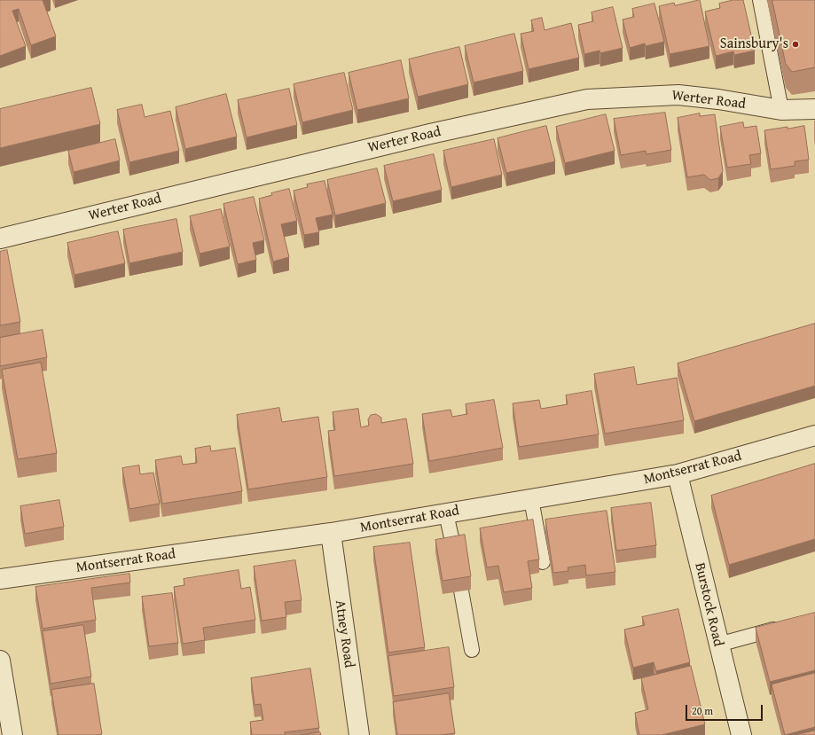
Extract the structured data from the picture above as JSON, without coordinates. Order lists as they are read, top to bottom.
{
  "streets": {
    "street": [
      "Werter Road",
      "Montserrat Road",
      "Burstock Road",
      "Atney Road"
    ]
  },
  "crossings": [
    ["Montserrat Road", "Burstock Road"],
    ["Montserrat Road", "Atney Road"]
  ],
  "places": ["Sainsbury's"],
  "scale_bar": "20 m"
}
